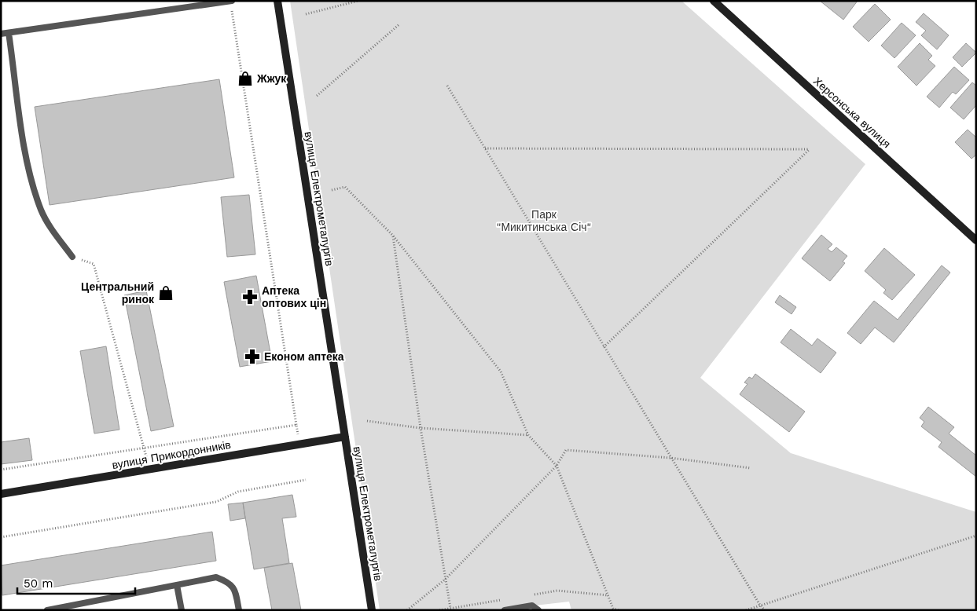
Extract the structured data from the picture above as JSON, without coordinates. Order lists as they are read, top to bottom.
{
  "streets": {
    "main road": ["Херсонська вулиця", "вулиця Електрометалургів", "вулиця Прикордонників"]
  },
  "crossings": [
    ["вулиця Електрометалургів", "вулиця Прикордонників"]
  ],
  "parks": ["Парк \"Микитинська Січ\""],
  "places": {
    "shop": ["Жжук", "Центральний ринок"],
    "pharmacy": ["Аптека оптових цін", "Економ аптека"]
  },
  "scale_bar": "50 m"
}
